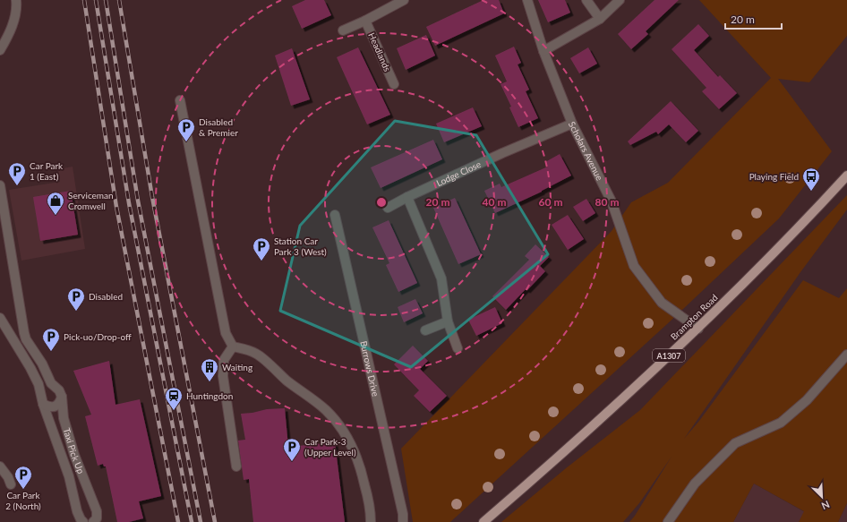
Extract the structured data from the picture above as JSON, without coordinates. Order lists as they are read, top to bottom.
{
  "streets": {
    "main road": ["Brampton Road", "A1307"],
    "street": [
      "Headlands",
      "Scholars Avenue",
      "Lodge Close",
      "Burrows Drive",
      "Taxi Pick Up"
    ]
  },
  "crossings": [
    ["Scholars Avenue", "Lodge Close"],
    ["Scholars Avenue", "Brampton Road"]
  ],
  "places": {
    "parking": [
      "Disabled & Premier",
      "Car Park 1 (East)",
      "Station Car Park 3 (West)",
      "Disabled",
      "Pick-uo/Drop-off",
      "Car Park-3 (Upper Level)",
      "Car Park 2 (North)"
    ],
    "bus stop": ["Playing Field"],
    "shop": ["Serviceman Cromwell"],
    "building": ["Waiting"],
    "station": ["Huntingdon"]
  },
  "scale_bar": "20 m",
  "north": "bottom right",
  "rings": [
    "20 m",
    "40 m",
    "60 m",
    "80 m"
  ]
}
